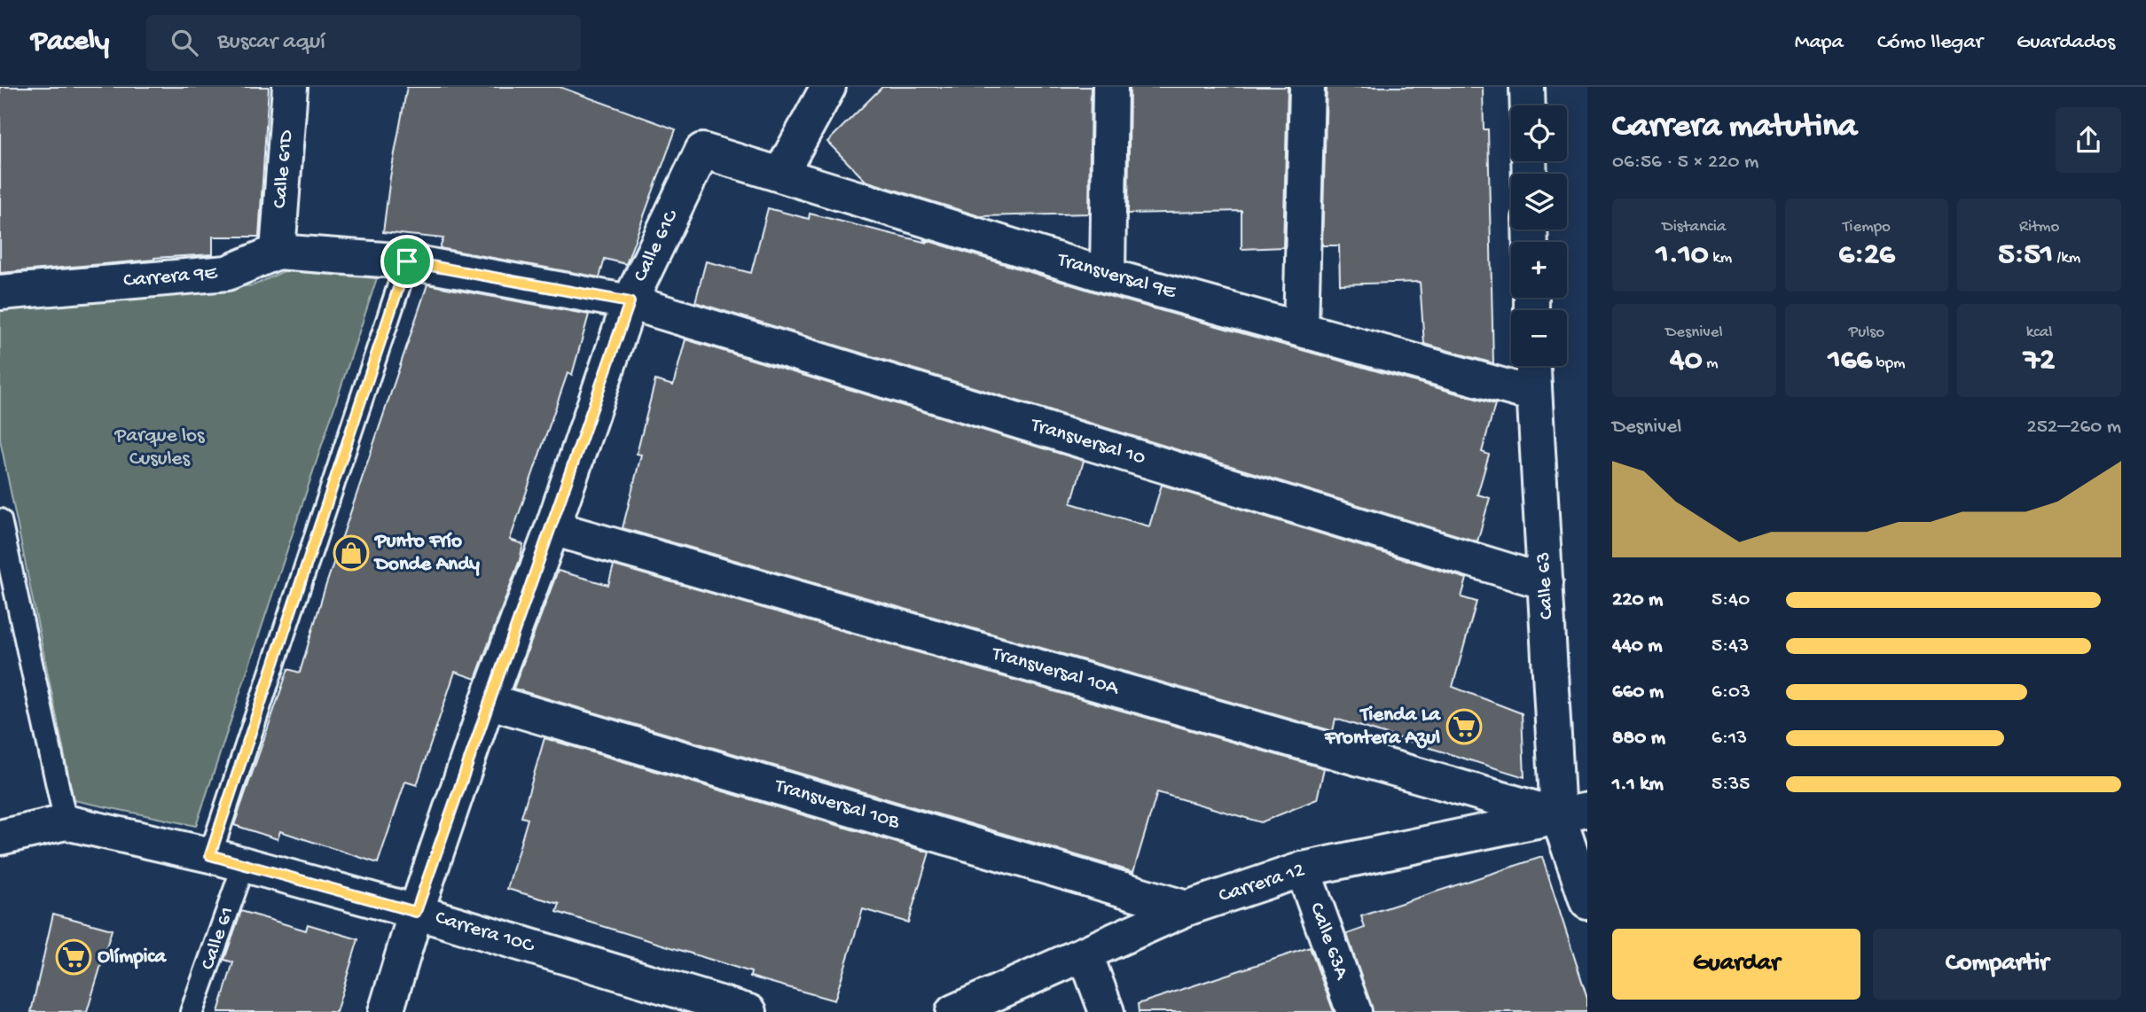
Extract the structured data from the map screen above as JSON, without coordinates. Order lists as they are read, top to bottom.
{
  "streets": {
    "street": [
      "Calle 61D",
      "Calle 61C",
      "Transversal 9E",
      "Carrera 9E",
      "Transversal 10",
      "Calle 63",
      "Transversal 10A",
      "Transversal 10B",
      "Carrera 12",
      "Carrera 10C",
      "Calle 63A"
    ],
    "lane": ["Calle 61"]
  },
  "crossings": [
    ["Calle 61D", "Carrera 9E"],
    ["Calle 61C", "Transversal 9E"],
    ["Calle 61C", "Carrera 9E"],
    ["Calle 61C", "Transversal 10"],
    ["Calle 61C", "Transversal 10A"],
    ["Calle 61C", "Transversal 10B"],
    ["Calle 61C", "Carrera 10C"],
    ["Transversal 9E", "Calle 63"],
    ["Carrera 9E", "Transversal 10"],
    ["Transversal 10", "Calle 63"],
    ["Calle 63", "Transversal 10A"],
    ["Calle 63", "Carrera 12"],
    ["Transversal 10A", "Carrera 12"],
    ["Transversal 10B", "Carrera 12"],
    ["Carrera 12", "Calle 63A"],
    ["Carrera 10C", "Calle 61"]
  ],
  "parks": ["Parque los Cusules"],
  "places": {
    "shop": ["Punto Frío Donde Andy"],
    "supermarket": ["Tienda La Frontera Azul", "Olímpica"]
  },
  "page": {
    "header": "Pacely",
    "search": "Buscar aquí",
    "nav": ["Mapa", "Cómo llegar", "Guardados"],
    "heading": ["Carrera matutina", "06:56 · 5 × 220 m"],
    "map_buttons": ["+", "−"],
    "stats": [
      ["Distancia", "1.10 km"],
      ["Tiempo", "6:26"],
      ["Ritmo", "5:51 /km"],
      ["Desnivel", "40 m"],
      ["Pulso", "166 bpm"],
      ["kcal", "72"]
    ],
    "chart": ["Desnivel", "252–260 m"],
    "list": [
      {
        "name": "220 m",
        "note": "5:40"
      },
      {
        "name": "440 m",
        "note": "5:43"
      },
      {
        "name": "660 m",
        "note": "6:03"
      },
      {
        "name": "880 m",
        "note": "6:13"
      },
      {
        "name": "1.1 km",
        "note": "5:35"
      }
    ],
    "buttons": ["Guardar", "Compartir"]
  }
}
